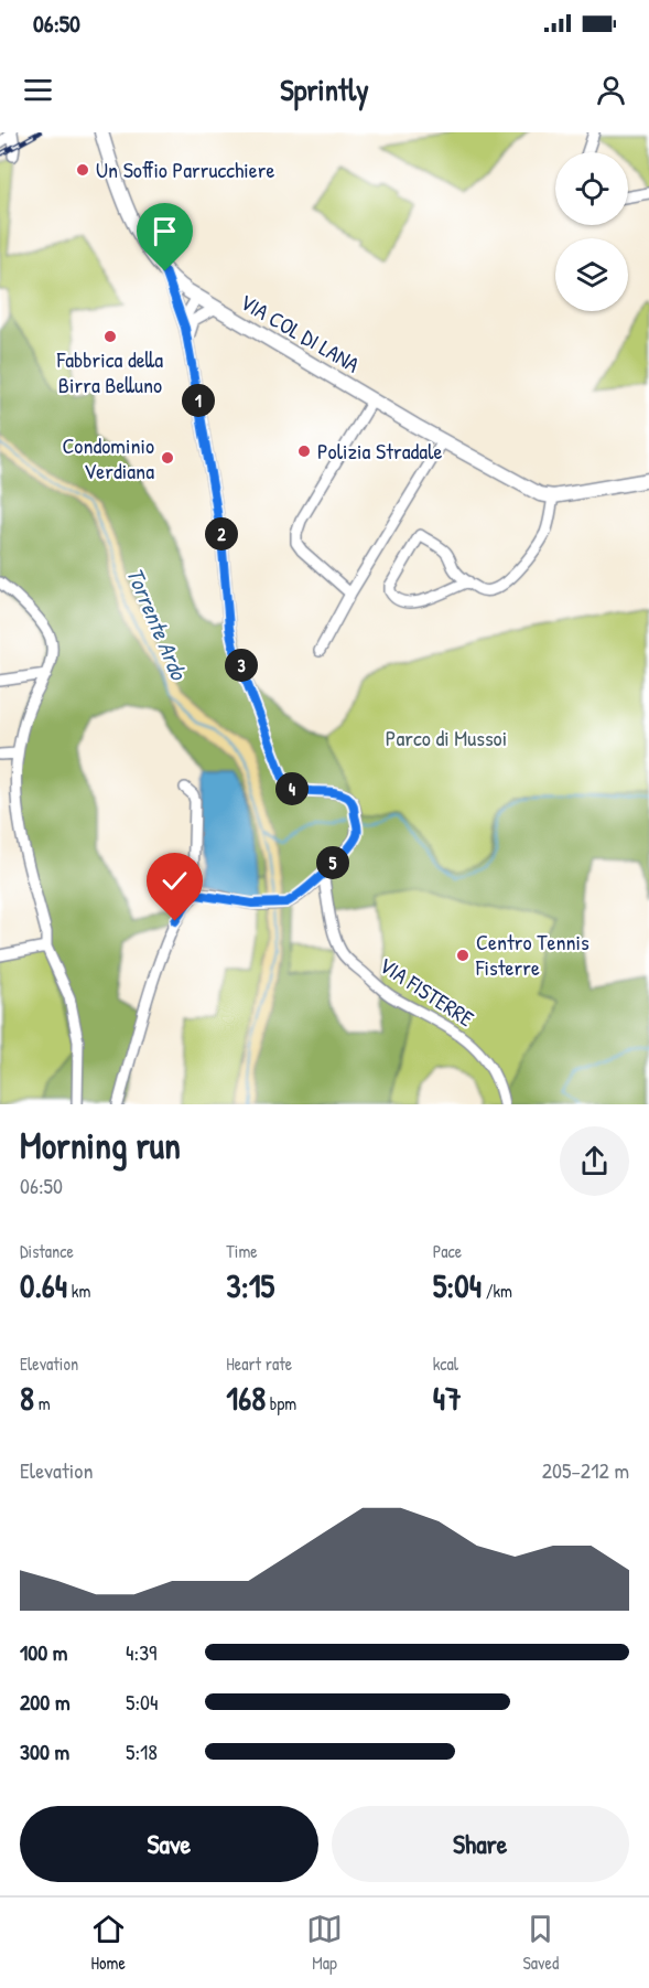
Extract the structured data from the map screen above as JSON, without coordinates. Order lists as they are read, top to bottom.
{
  "streets": {
    "main road": ["VIA COL DI LANA"],
    "street": ["VIA FISTERRE"]
  },
  "water": ["Torrente Ardo"],
  "parks": ["Parco di Mussoi"],
  "places": [
    "Un Soffio Parrucchiere",
    "Fabbrica della Birra Belluno",
    "Polizia Stradale",
    "Condominio Verdiana",
    "Centro Tennis Fisterre"
  ],
  "page": {
    "status": "06:50",
    "header": "Sprintly",
    "pins": [
      "1",
      "2",
      "3",
      "4",
      "5"
    ],
    "heading": ["Morning run", "06:50"],
    "stats": [
      ["Distance", "0.64 km"],
      ["Time", "3:15"],
      ["Pace", "5:04 /km"],
      ["Elevation", "8 m"],
      ["Heart rate", "168 bpm"],
      ["kcal", "47"]
    ],
    "chart": ["Elevation", "205–212 m"],
    "list": [
      {
        "name": "100 m",
        "note": "4:39"
      },
      {
        "name": "200 m",
        "note": "5:04"
      },
      {
        "name": "300 m",
        "note": "5:18"
      }
    ],
    "buttons": ["Save", "Share"],
    "tabs": ["Home", "Map", "Saved"]
  }
}
